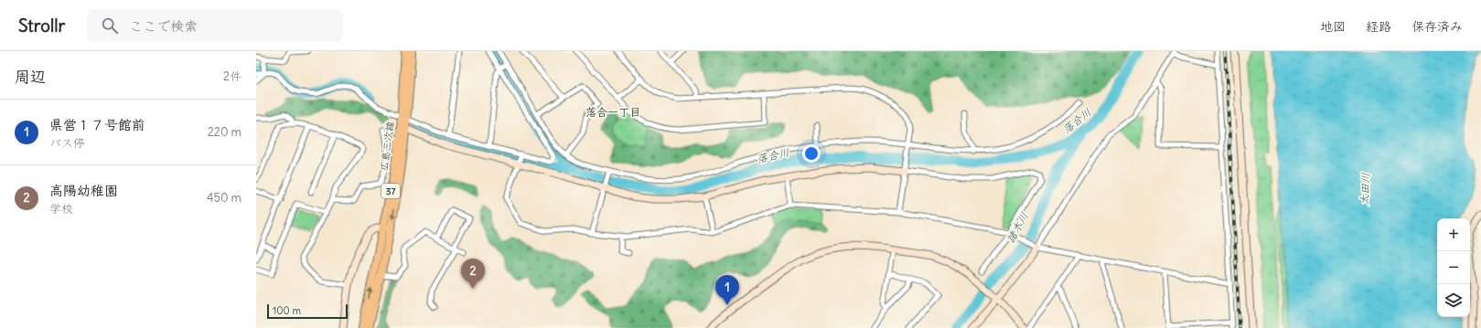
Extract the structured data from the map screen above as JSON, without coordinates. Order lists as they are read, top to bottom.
{
  "streets": {
    "main road": ["広島三次線", "37"]
  },
  "districts": ["落合一丁目"],
  "water": ["落合川", "太田川", "諸木川"],
  "scale_bar": "100 m",
  "page": {
    "header": "Strollr",
    "search": "ここで検索",
    "nav": ["地図", "経路", "保存済み"],
    "heading": ["周辺", "2件"],
    "list": [
      {
        "mark": "1",
        "name": "県営１７号館前",
        "note": "バス停",
        "value": "220 m"
      },
      {
        "mark": "2",
        "name": "高陽幼稚園",
        "note": "学校",
        "value": "450 m"
      }
    ],
    "map_buttons": ["+", "−"],
    "pins": ["2", "1"],
    "scale": "100 m"
  }
}
